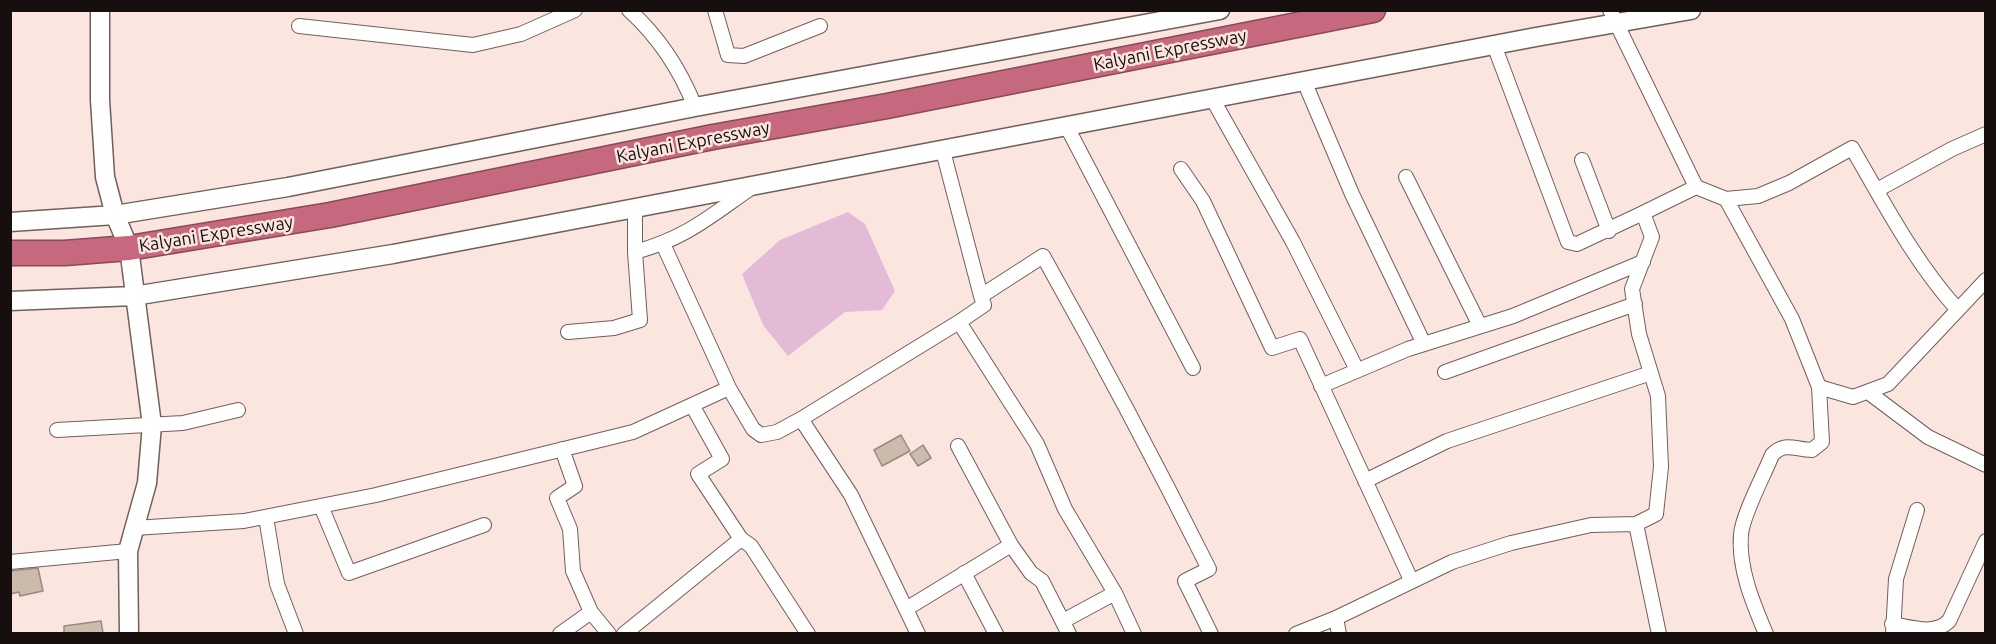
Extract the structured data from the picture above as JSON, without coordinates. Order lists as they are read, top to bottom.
{
  "streets": {
    "highway": ["Kalyani Expressway"]
  }
}
